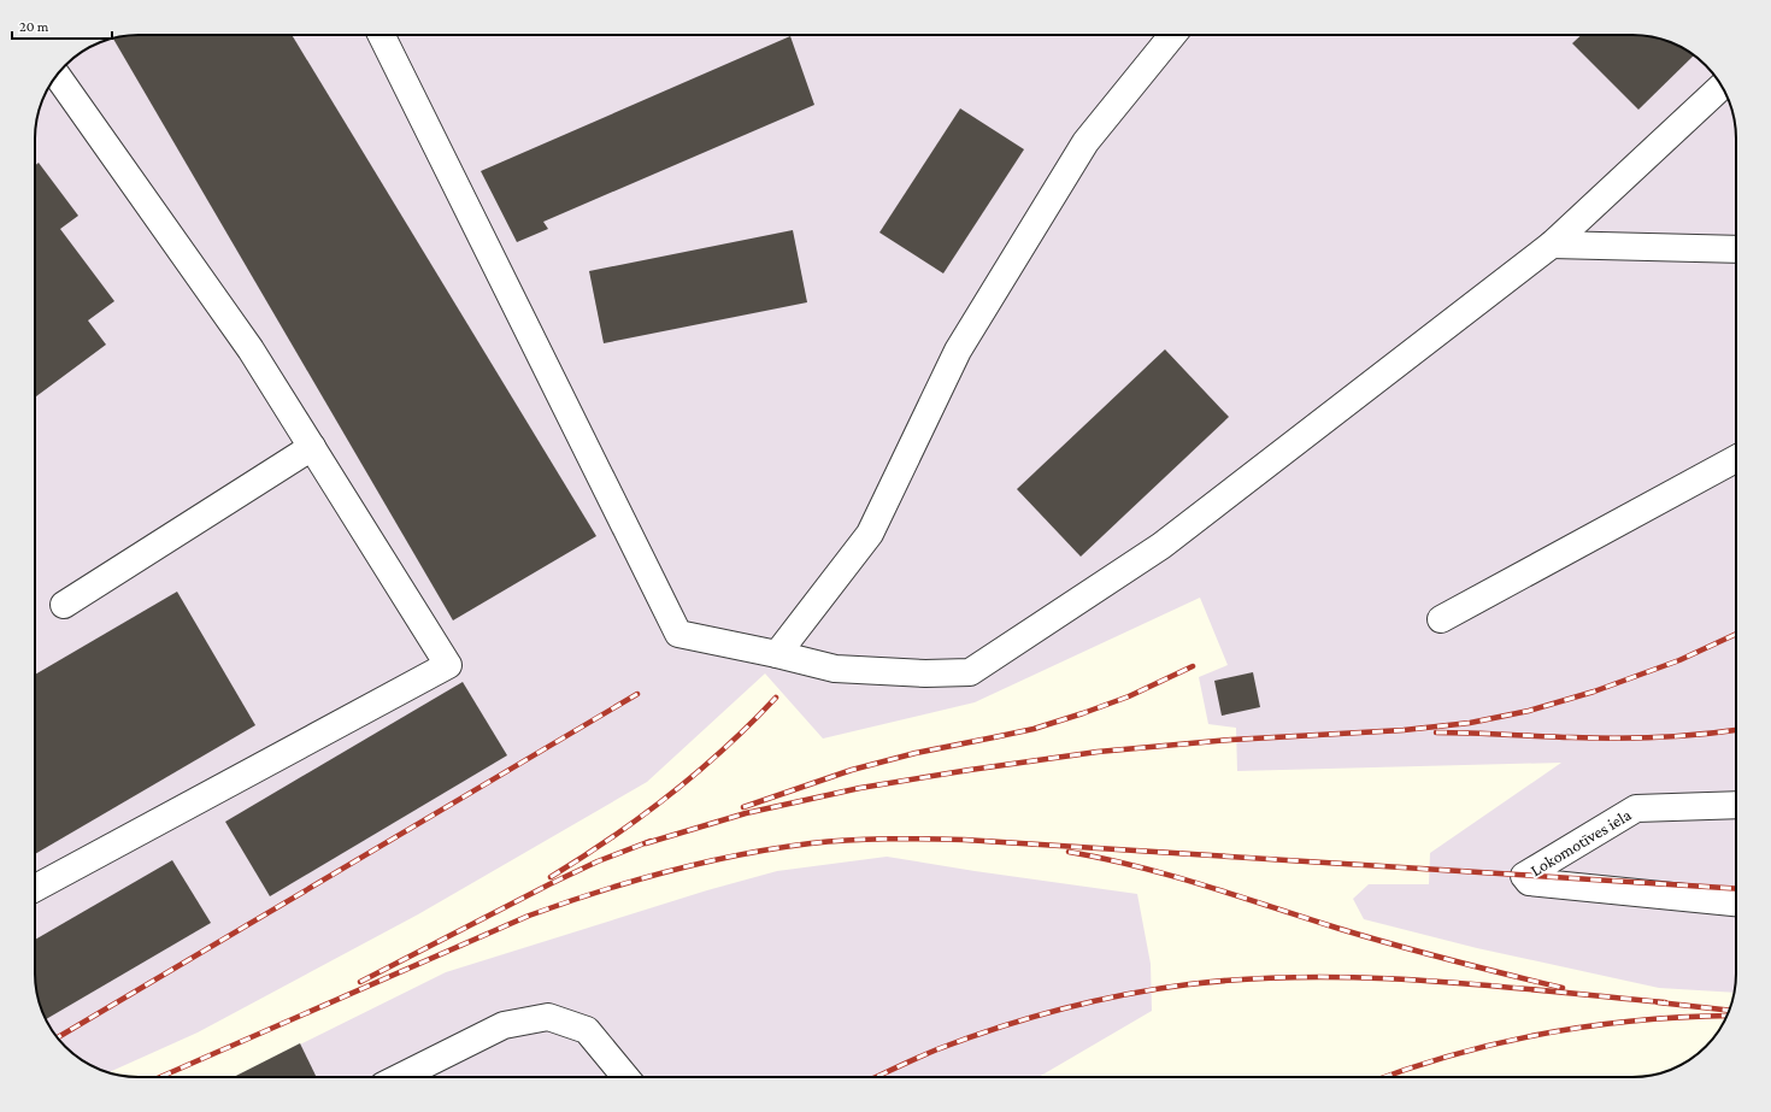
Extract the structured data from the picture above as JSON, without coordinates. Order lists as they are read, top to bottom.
{
  "streets": {
    "lane": ["Lokomotīves iela"]
  },
  "scale_bar": "20 m"
}
